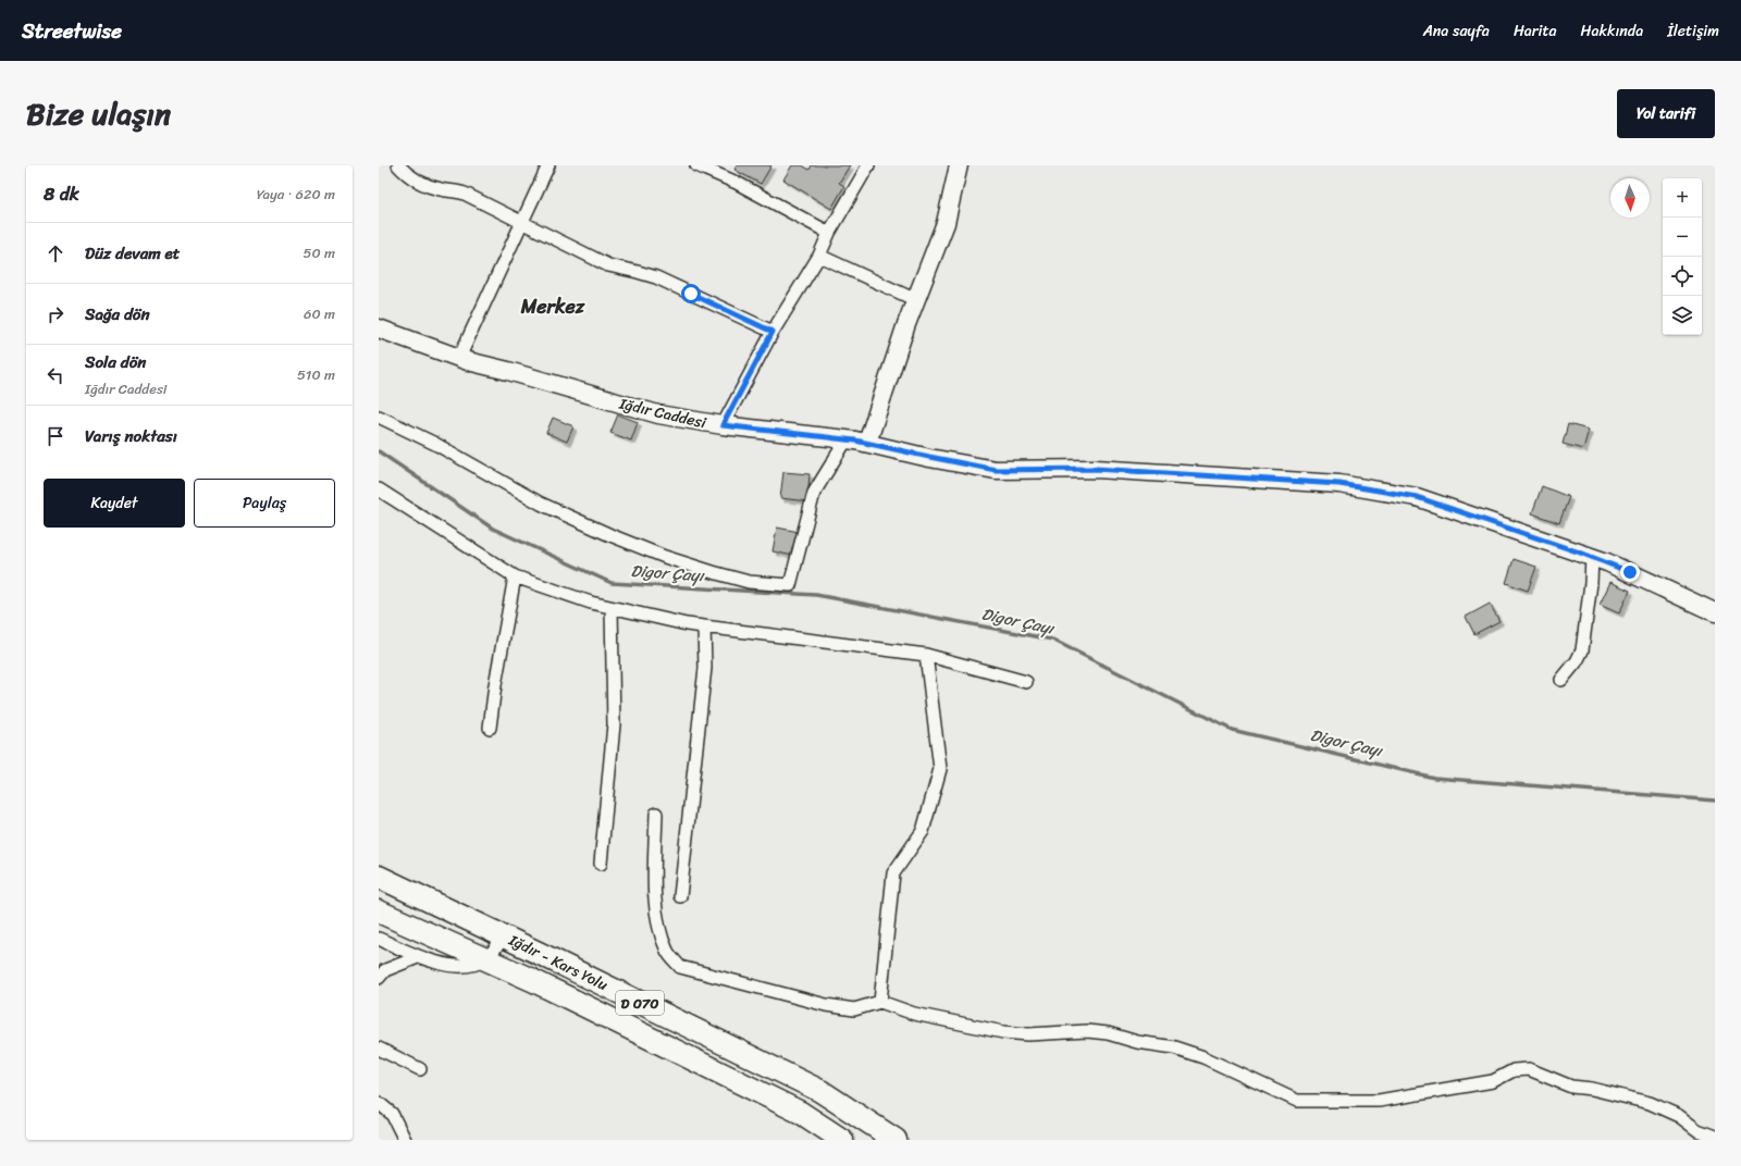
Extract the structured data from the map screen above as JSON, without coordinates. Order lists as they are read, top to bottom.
{
  "streets": {
    "highway": ["Iğdır - Kars Yolu", "D 070"],
    "street": ["Iğdır Caddesi"]
  },
  "districts": ["Merkez"],
  "water": ["Digor Çayı"],
  "north": "bottom",
  "page": {
    "header": "Streetwise",
    "nav": [
      "Ana sayfa",
      "Harita",
      "Hakkında",
      "İletişim"
    ],
    "title": "Bize ulaşın",
    "buttons": [
      "Yol tarifi",
      ["Kaydet", "Paylaş"]
    ],
    "heading": ["8 dk", "Yaya · 620 m"],
    "map_buttons": ["+", "−"],
    "list": [
      ["Düz devam et", "50 m"],
      ["Sağa dön", "60 m"],
      ["Sola dön", "Iğdır Caddesi", "510 m"],
      "Varış noktası"
    ]
  }
}
